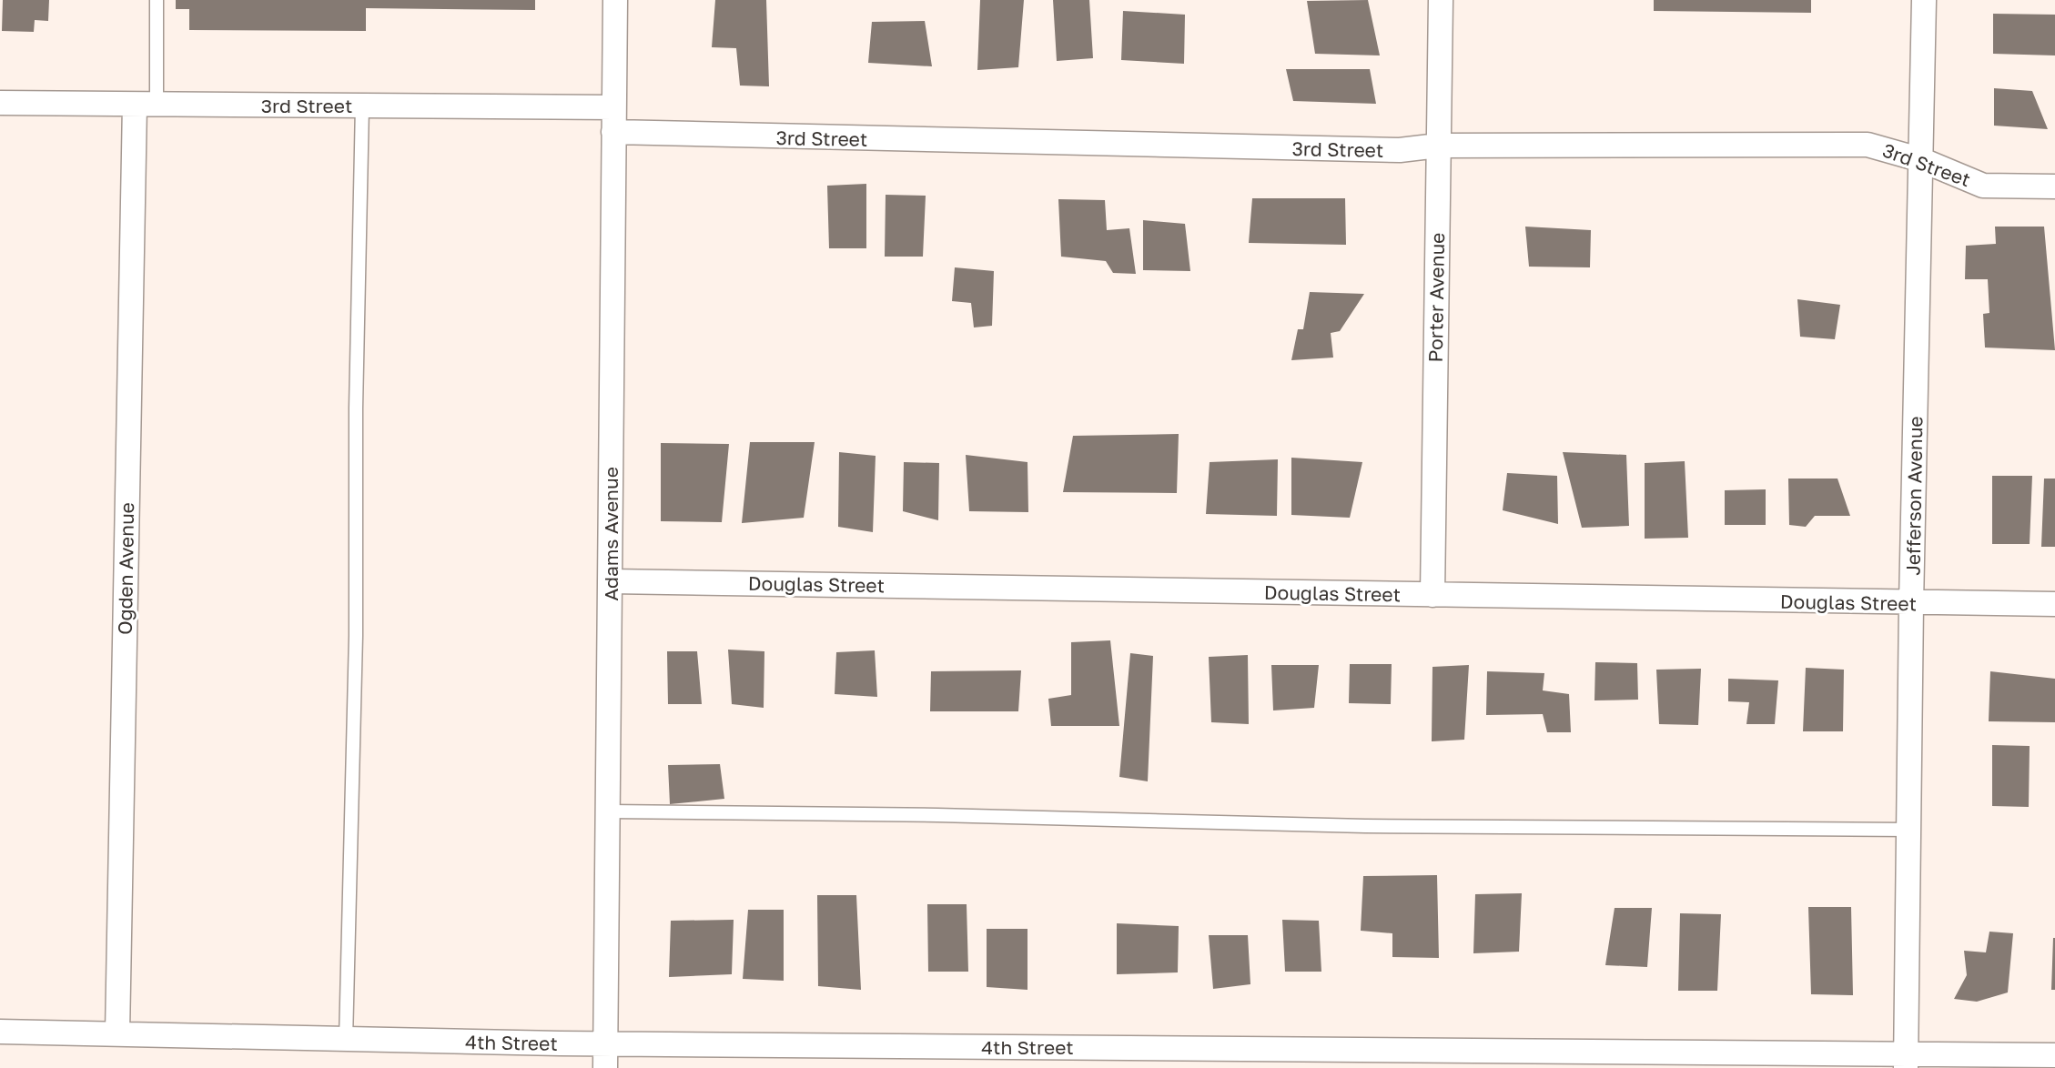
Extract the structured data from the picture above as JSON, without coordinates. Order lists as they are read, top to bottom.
{
  "streets": {
    "street": [
      "3rd Street",
      "Porter Avenue",
      "Jefferson Avenue",
      "Adams Avenue",
      "Ogden Avenue",
      "Douglas Street",
      "4th Street"
    ]
  },
  "crossings": [
    ["3rd Street", "Porter Avenue"],
    ["3rd Street", "Jefferson Avenue"],
    ["3rd Street", "Adams Avenue"],
    ["3rd Street", "Ogden Avenue"],
    ["Porter Avenue", "Douglas Street"],
    ["Jefferson Avenue", "Douglas Street"],
    ["Jefferson Avenue", "4th Street"],
    ["Adams Avenue", "Douglas Street"],
    ["Adams Avenue", "4th Street"],
    ["Ogden Avenue", "4th Street"]
  ]
}
